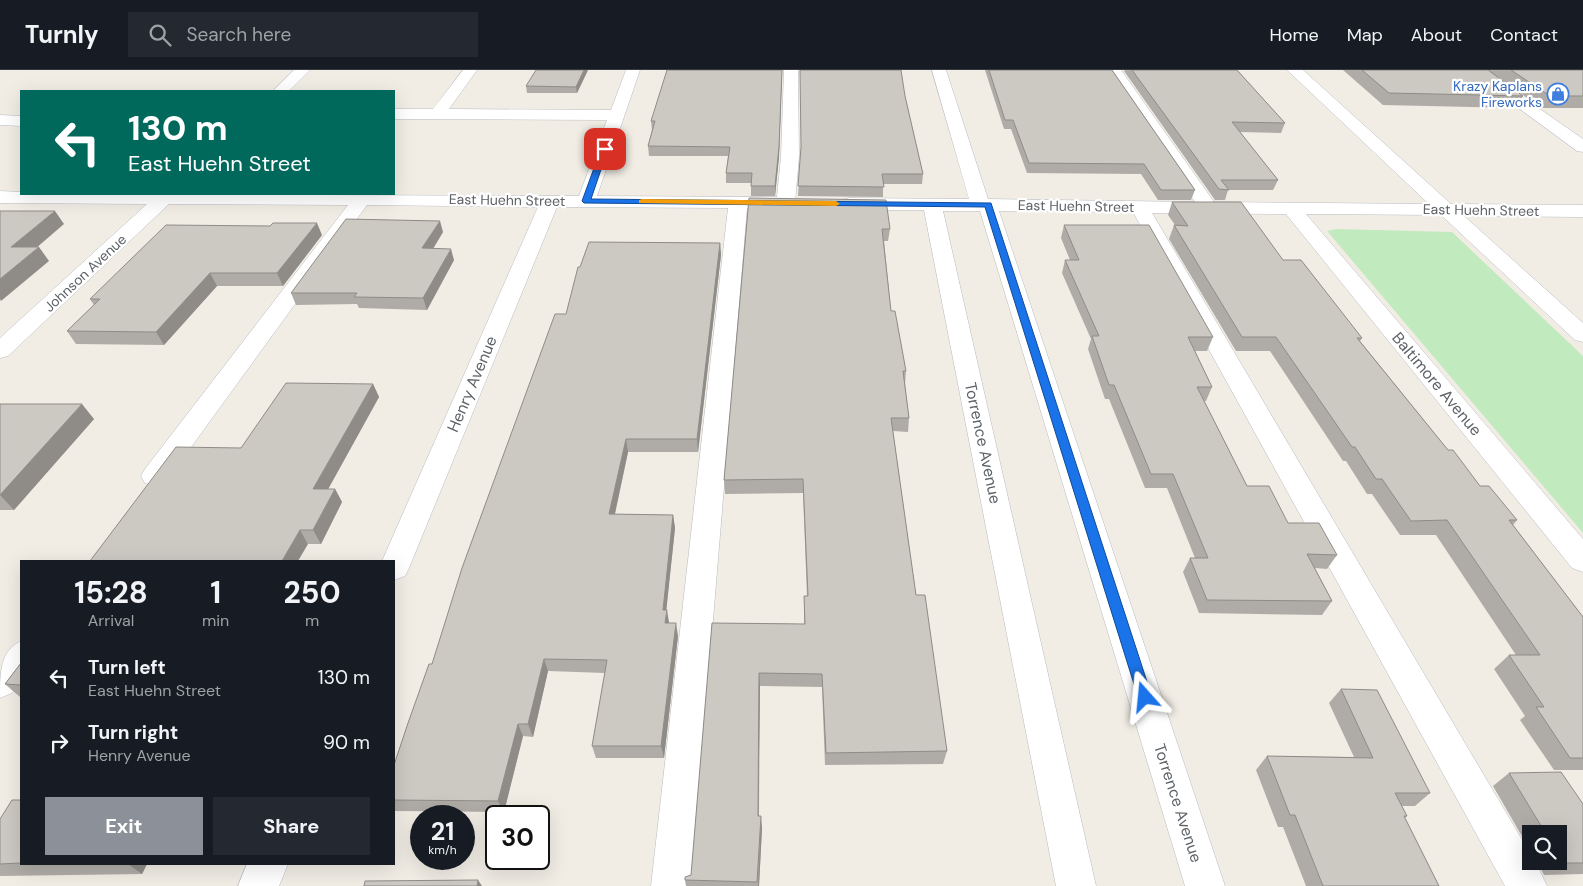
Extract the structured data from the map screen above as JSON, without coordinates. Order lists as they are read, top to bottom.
{
  "streets": {
    "street": [
      "East Huehn Street",
      "Johnson Avenue",
      "Henry Avenue",
      "Baltimore Avenue",
      "Torrence Avenue"
    ]
  },
  "crossings": [
    ["East Huehn Street", "Johnson Avenue"],
    ["East Huehn Street", "Henry Avenue"],
    ["East Huehn Street", "Baltimore Avenue"],
    ["East Huehn Street", "Torrence Avenue"]
  ],
  "places": {
    "shop": ["Krazy Kaplans Fireworks"]
  },
  "page": {
    "header": "Turnly",
    "search": "Search here",
    "nav": [
      "Home",
      "Map",
      "About",
      "Contact"
    ],
    "turn": ["130 m", "East Huehn Street"],
    "eta": [
      "15:28",
      "Arrival",
      "1",
      "min",
      "250",
      "m"
    ],
    "list": [
      {
        "name": "Turn left",
        "note": "East Huehn Street",
        "value": "130 m"
      },
      {
        "name": "Turn right",
        "note": "Henry Avenue",
        "value": "90 m"
      }
    ],
    "buttons": ["Exit", "Share"],
    "speed": "21 km/h",
    "limit": "30"
  }
}
